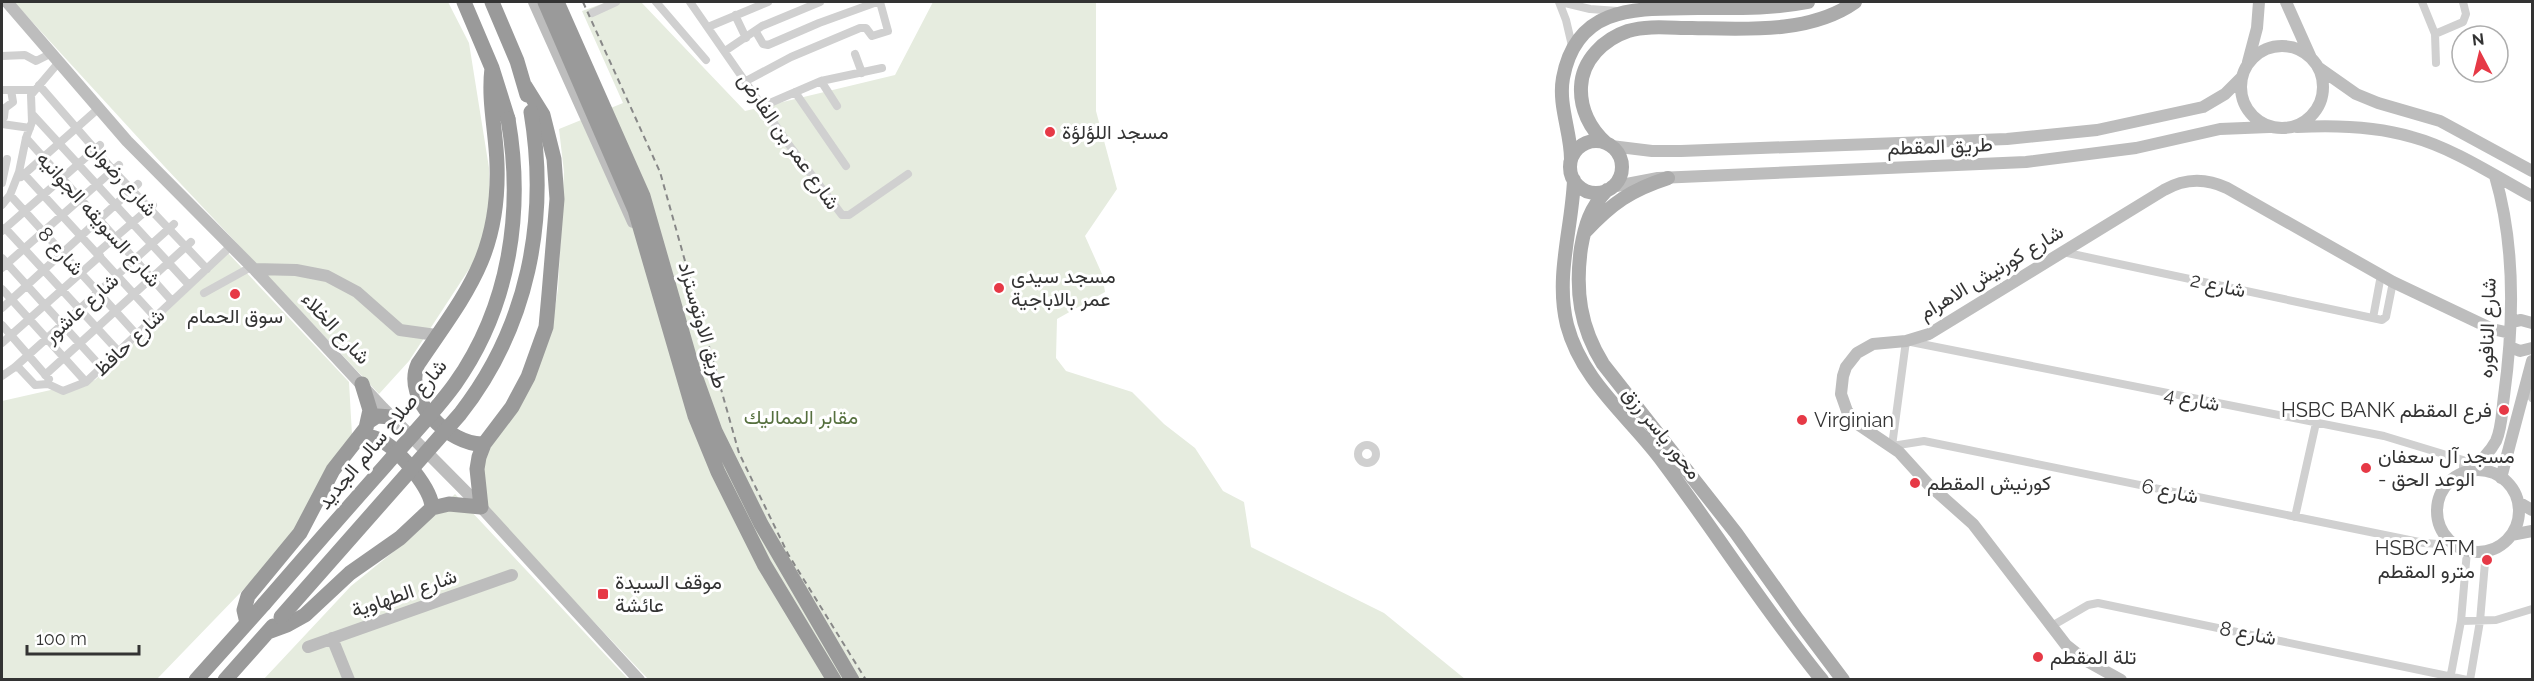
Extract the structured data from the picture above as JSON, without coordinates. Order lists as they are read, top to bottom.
{
  "streets": {
    "highway": ["طريق الاوتوستراد", "شارع صلاح سالم الجديد"],
    "main road": [
      "طريق المقطم",
      "شارع كورنيش الاهرام",
      "شارع الخلاء",
      "شارع النافوره",
      "محور ياسر رزق",
      "شارع الطهاوية"
    ],
    "street": [
      "شارع عمر بن الفارض",
      "شارع رضوان",
      "شارع السويقه الجوانيه",
      "شارع 8",
      "شارع 2",
      "شارع عاشور",
      "شارع حافظ",
      "شارع 4",
      "شارع 6"
    ]
  },
  "crossings": [
    ["طريق المقطم", "محور ياسر رزق"],
    ["شارع رضوان", "شارع عاشور"],
    ["شارع رضوان", "شارع حافظ"],
    ["شارع السويقه الجوانيه", "شارع عاشور"],
    ["شارع السويقه الجوانيه", "شارع حافظ"],
    ["شارع 8", "شارع كورنيش الاهرام"],
    ["شارع 8", "شارع عاشور"],
    ["شارع 8", "شارع حافظ"],
    ["شارع كورنيش الاهرام", "شارع 2"],
    ["شارع كورنيش الاهرام", "شارع النافوره"],
    ["شارع كورنيش الاهرام", "شارع 4"],
    ["شارع كورنيش الاهرام", "شارع 6"],
    ["شارع الخلاء", "شارع حافظ"],
    ["شارع النافوره", "شارع 4"],
    ["شارع النافوره", "شارع 6"],
    ["شارع 4", "شارع 6"]
  ],
  "parks": ["مقابر المماليك"],
  "places": {
    "other": [
      "مسجد اللؤلؤة",
      "مسجد سيدى عمر بالاباجية",
      "سوق الحمام",
      "HSBC BANK فرع المقطم",
      "Virginian",
      "مسجد آل سعفان - الوعد الحق",
      "كورنيش المقطم",
      "HSBC ATM مترو المقطم",
      "تلة المقطم"
    ],
    "transit": ["موقف السيدة عائشة"]
  },
  "scale_bar": "100 m",
  "north": "top"
}
